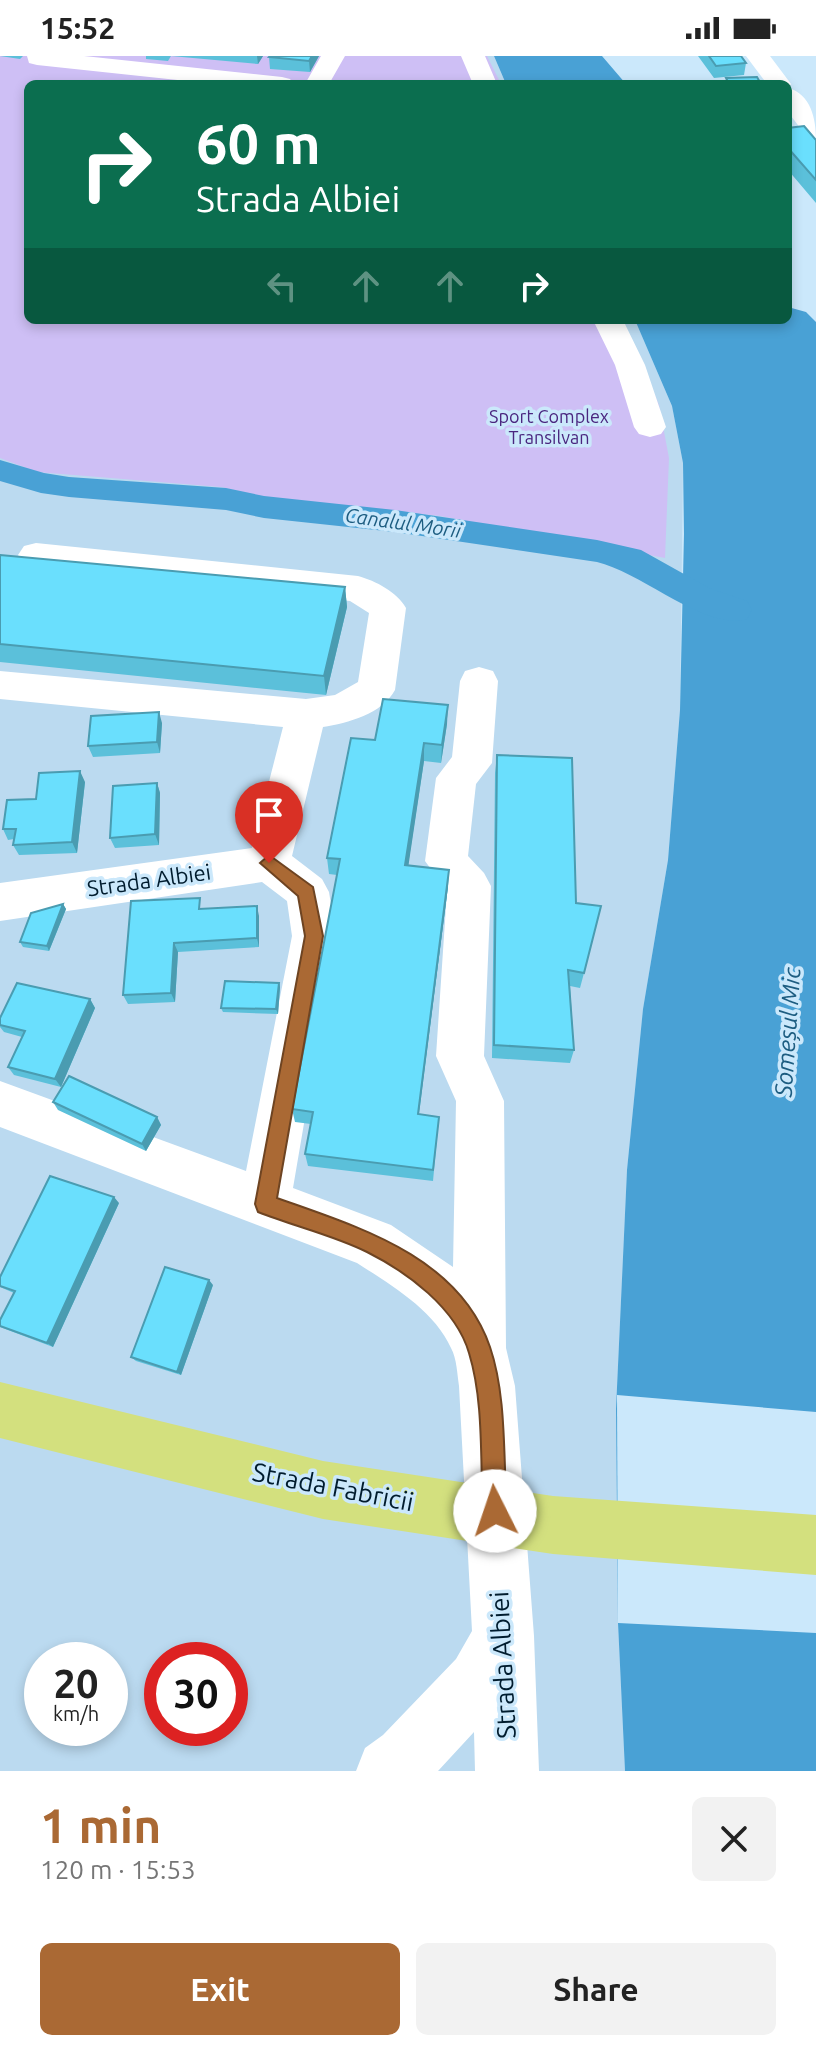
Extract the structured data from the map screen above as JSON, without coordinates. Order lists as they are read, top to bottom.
{
  "streets": {
    "main road": ["Strada Fabricii"],
    "street": ["Strada Albiei"]
  },
  "water": ["Canalul Morii", "Someșul Mic"],
  "parks": ["Sport Complex Transilvan"],
  "page": {
    "status": "15:52",
    "turn": ["60 m", "Strada Albiei"],
    "speed": "20 km/h",
    "limit": "30",
    "heading": ["1 min", "120 m · 15:53"],
    "buttons": ["Exit", "Share"]
  }
}
